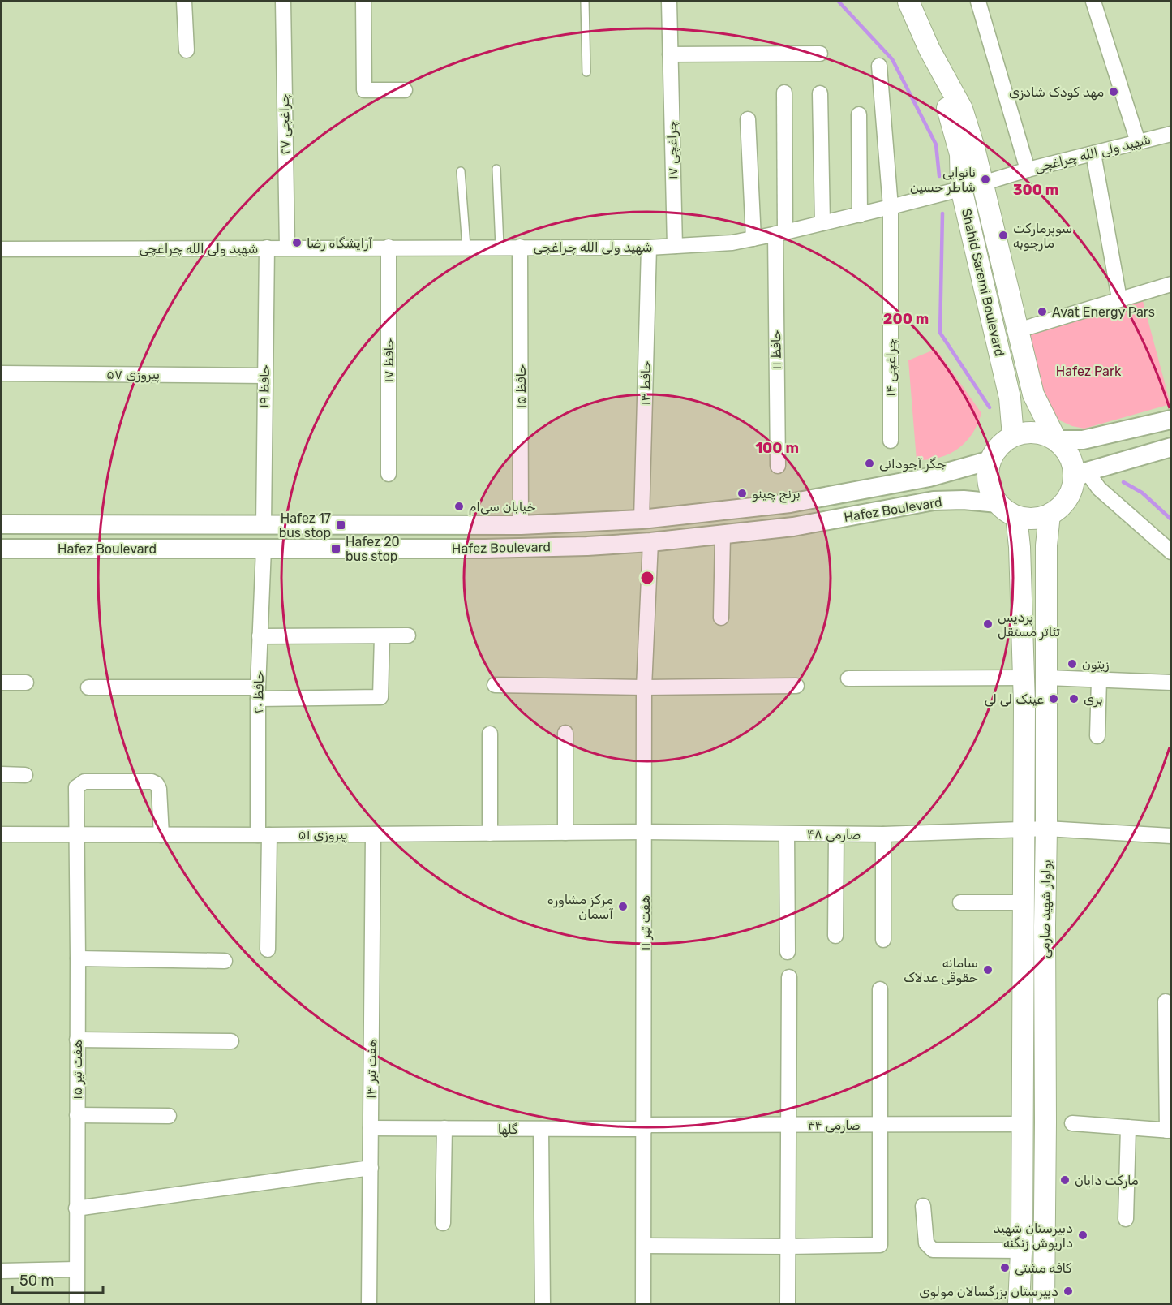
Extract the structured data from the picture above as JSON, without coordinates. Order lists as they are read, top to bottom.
{
  "streets": {
    "main road": ["Shahid Saremi Boulevard", "بولوار شهید صارمی"],
    "street": [
      "چراغچی ۲۷",
      "چراغچی ۱۷",
      "شهید ولی الله چراغچی",
      "حافظ ۱۱",
      "حافظ ۱۷",
      "چراغچی ۱۴",
      "پیروزی ۵۷",
      "حافط ۱۳",
      "حافظ ۱۹",
      "حافظ ۱۵",
      "Hafez Boulevard",
      "حافظ ۲۰",
      "پیروزی ۵۱",
      "صارمی ۴۸",
      "هفت تیر ۱۱",
      "هفت تیر ۱۳",
      "هفت تیر ۱۵",
      "صارمی ۴۴",
      "گلها"
    ]
  },
  "crossings": [
    ["چراغچی ۲۷", "شهید ولی الله چراغچی"],
    ["چراغچی ۱۷", "شهید ولی الله چراغچی"],
    ["شهید ولی الله چراغچی", "Shahid Saremi Boulevard"],
    ["شهید ولی الله چراغچی", "حافظ ۱۱"],
    ["شهید ولی الله چراغچی", "حافظ ۱۷"],
    ["شهید ولی الله چراغچی", "چراغچی ۱۴"],
    ["شهید ولی الله چراغچی", "حافط ۱۳"],
    ["شهید ولی الله چراغچی", "حافظ ۱۹"],
    ["شهید ولی الله چراغچی", "حافظ ۱۵"],
    ["Shahid Saremi Boulevard", "Hafez Boulevard"],
    ["Shahid Saremi Boulevard", "بولوار شهید صارمی"],
    ["پیروزی ۵۷", "حافظ ۱۹"],
    ["حافط ۱۳", "Hafez Boulevard"],
    ["حافظ ۱۹", "Hafez Boulevard"],
    ["حافظ ۱۵", "Hafez Boulevard"],
    ["Hafez Boulevard", "حافظ ۲۰"],
    ["Hafez Boulevard", "بولوار شهید صارمی"],
    ["Hafez Boulevard", "هفت تیر ۱۱"],
    ["حافظ ۲۰", "پیروزی ۵۱"],
    ["پیروزی ۵۱", "صارمی ۴۸"],
    ["پیروزی ۵۱", "هفت تیر ۱۱"],
    ["پیروزی ۵۱", "هفت تیر ۱۳"],
    ["پیروزی ۵۱", "هفت تیر ۱۵"],
    ["صارمی ۴۸", "بولوار شهید صارمی"],
    ["صارمی ۴۸", "هفت تیر ۱۱"],
    ["بولوار شهید صارمی", "صارمی ۴۴"],
    ["هفت تیر ۱۱", "صارمی ۴۴"],
    ["هفت تیر ۱۱", "گلها"],
    ["هفت تیر ۱۳", "گلها"],
    ["صارمی ۴۴", "گلها"]
  ],
  "parks": ["Hafez Park"],
  "places": {
    "other": [
      "مهد کودک شادزی",
      "نانوایی شاطر حسین",
      "سوپرمارکت مارچوبه",
      "آرایشگاه رضا",
      "Avat Energy Pars",
      "جگر آجودانی",
      "برنج چینو",
      "خیابان سی‌ام",
      "پردیس تئاتر مستقل",
      "زیتون",
      "عینک لی لی",
      "بری",
      "مرکز مشاوره آسمان",
      "سامانه حقوقی عدلاک",
      "مارکت دایان",
      "دبیرستان شهید داریوش زنگنه",
      "کافه مشتی",
      "دبیرستان بزرگسالان مولوی"
    ],
    "transit": ["Hafez 17 bus stop", "Hafez 20 bus stop"]
  },
  "scale_bar": "50 m",
  "rings": ["300 m", "200 m", "100 m"]
}
